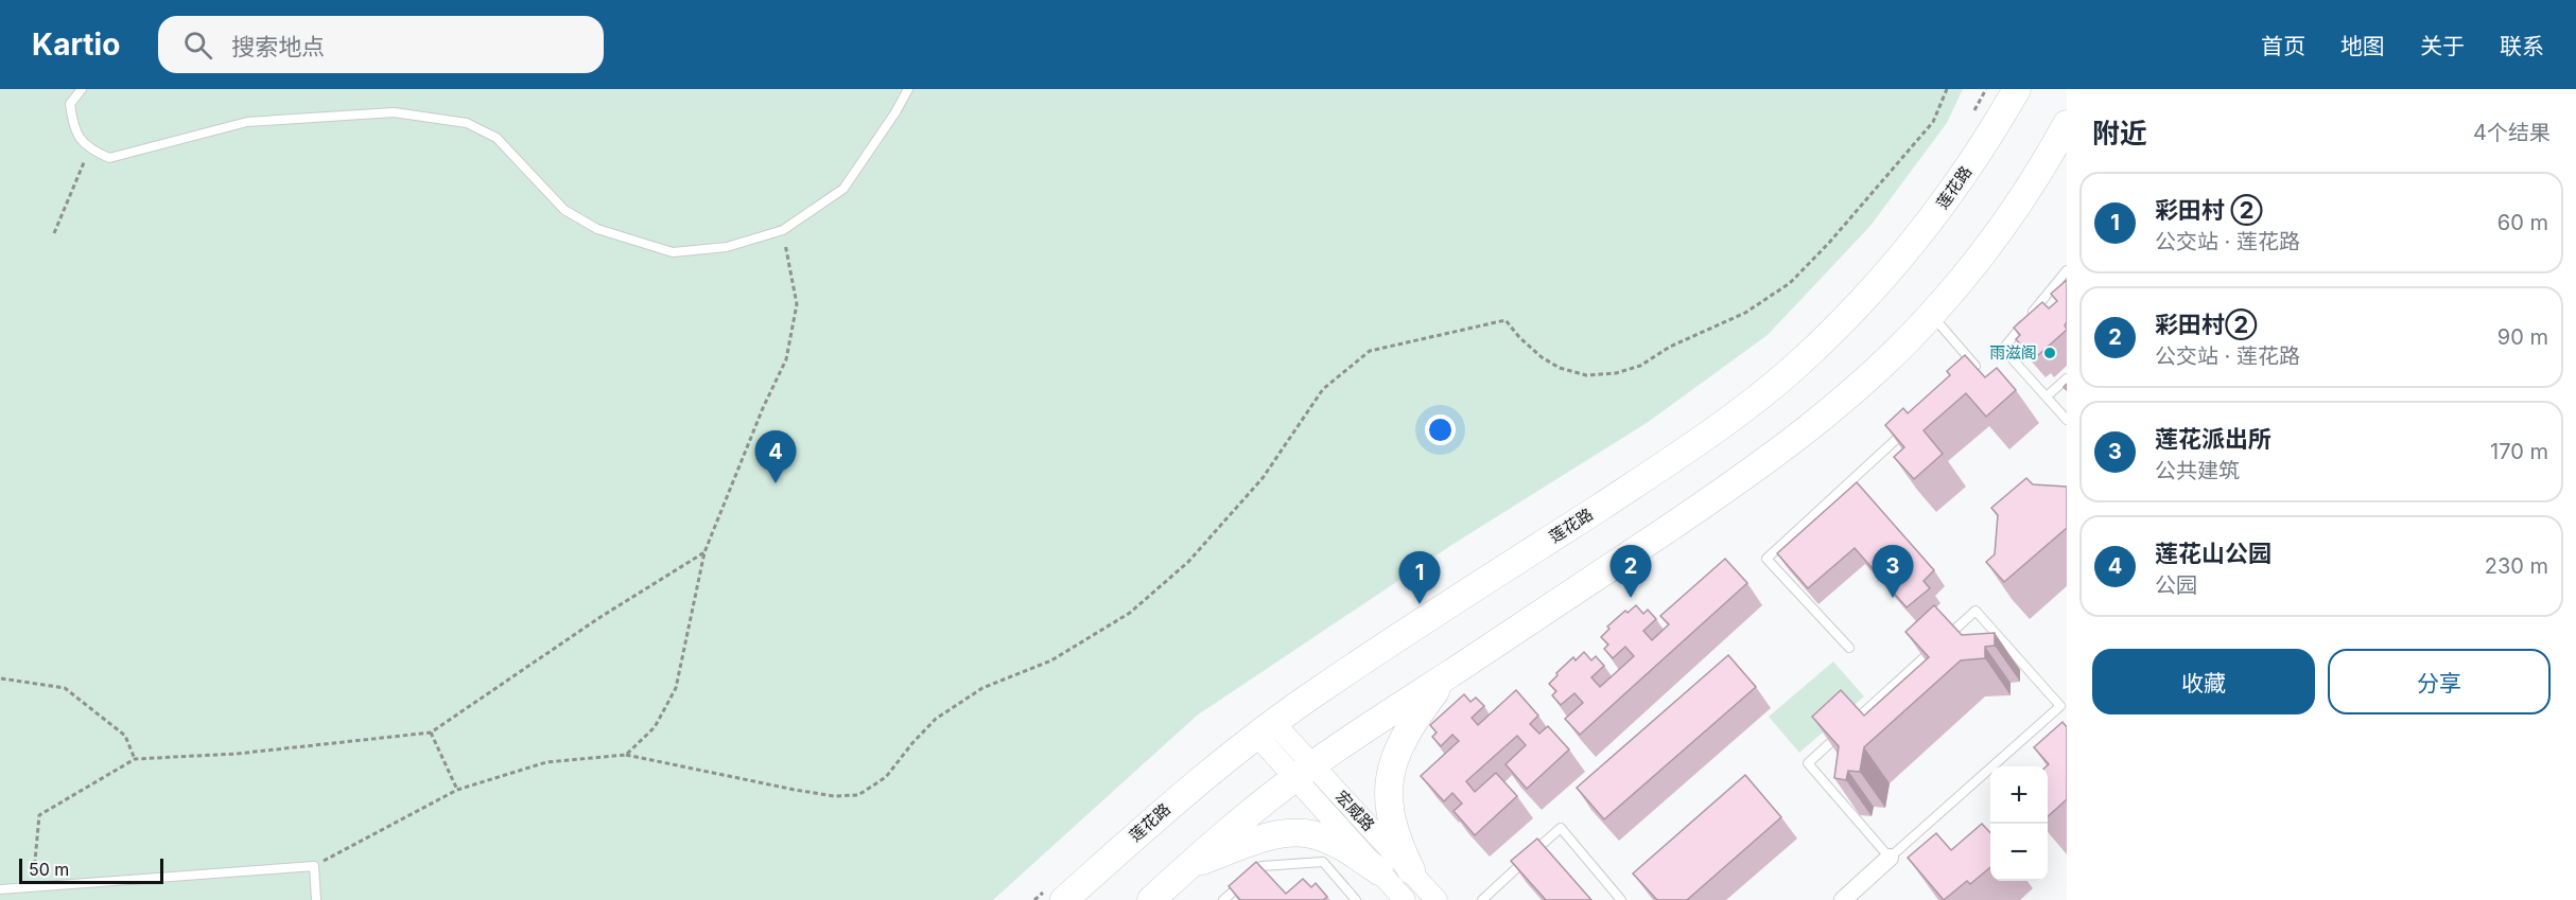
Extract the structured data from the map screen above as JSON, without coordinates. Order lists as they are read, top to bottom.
{
  "streets": {
    "main road": ["莲花路"],
    "street": ["宏威路"]
  },
  "crossings": [
    ["莲花路", "宏威路"]
  ],
  "places": ["雨滋阁"],
  "scale_bar": "50 m",
  "page": {
    "header": "Kartio",
    "search": "搜索地点",
    "nav": [
      "首页",
      "地图",
      "关于",
      "联系"
    ],
    "heading": ["附近", "4个结果"],
    "list": [
      {
        "mark": "1",
        "name": "彩田村 ②",
        "note": "公交站 · 莲花路",
        "value": "60 m"
      },
      {
        "mark": "2",
        "name": "彩田村②",
        "note": "公交站 · 莲花路",
        "value": "90 m"
      },
      {
        "mark": "3",
        "name": "莲花派出所",
        "note": "公共建筑",
        "value": "170 m"
      },
      {
        "mark": "4",
        "name": "莲花山公园",
        "note": "公园",
        "value": "230 m"
      }
    ],
    "pins": [
      "4",
      "2",
      "3",
      "1"
    ],
    "buttons": ["收藏", "分享"],
    "map_buttons": ["+", "−"],
    "scale": "50 m"
  }
}
